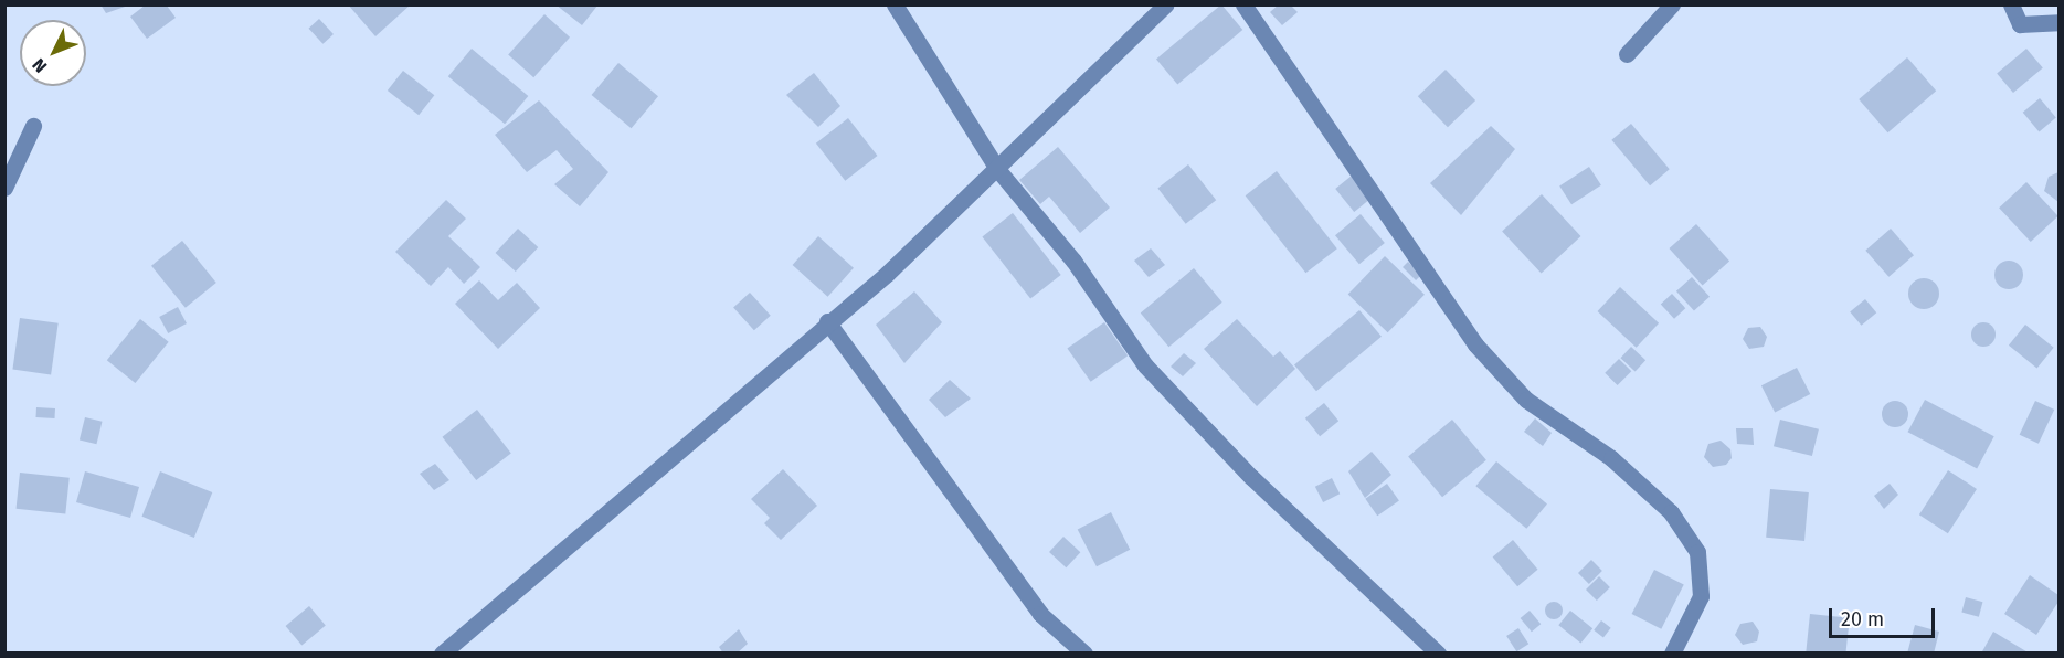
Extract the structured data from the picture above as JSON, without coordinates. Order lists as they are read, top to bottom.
{
  "scale_bar": "20 m",
  "north": "bottom left"
}
